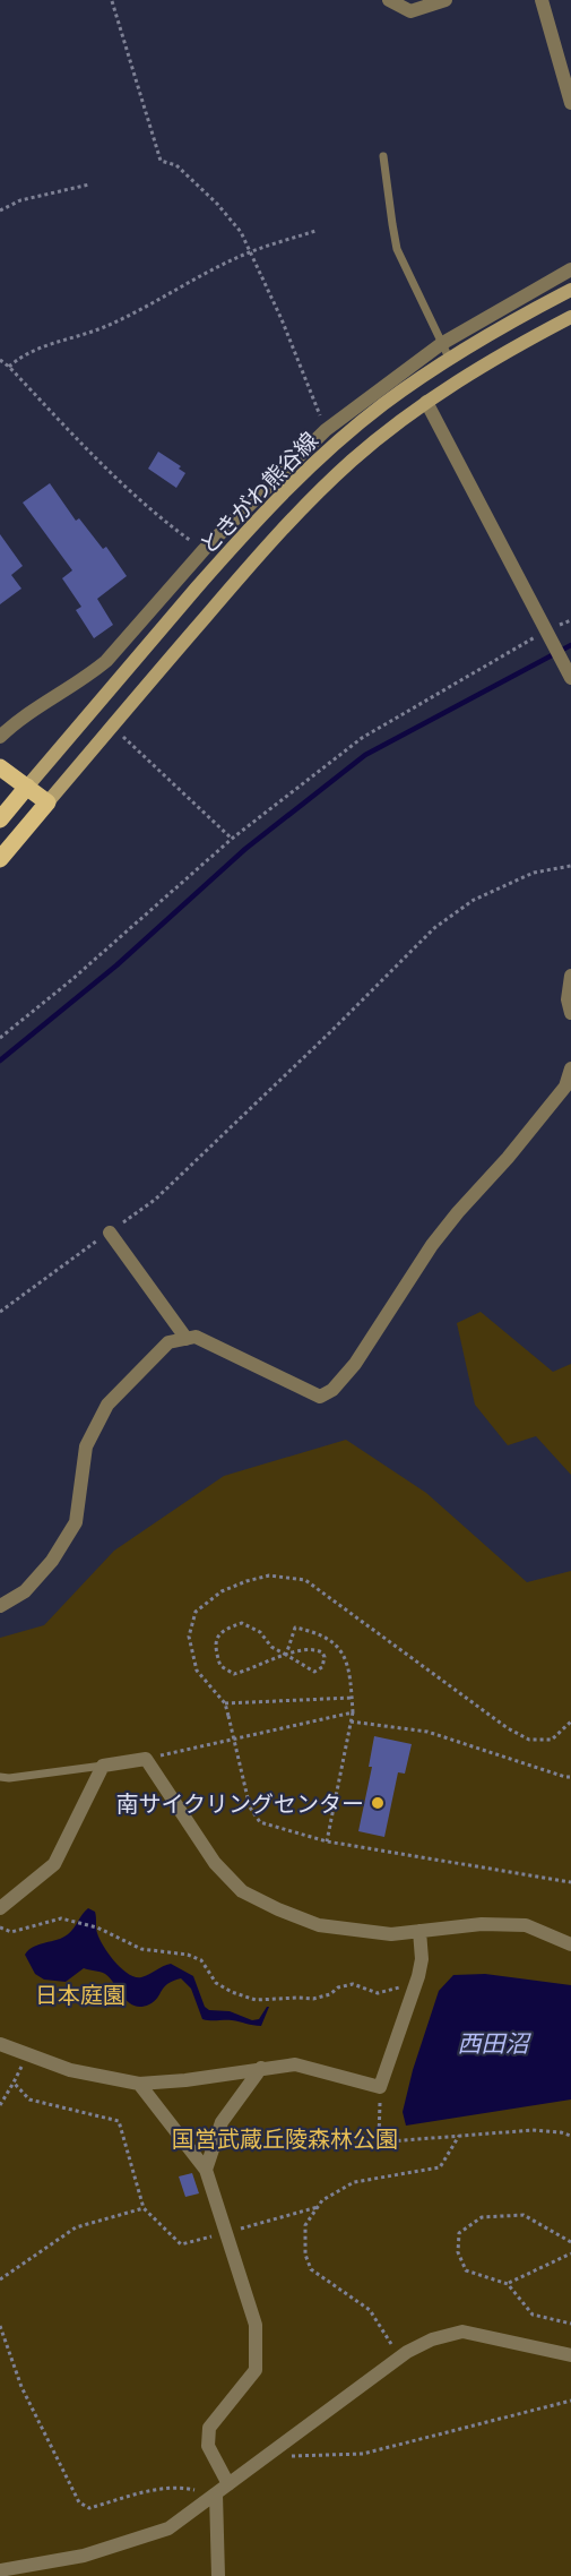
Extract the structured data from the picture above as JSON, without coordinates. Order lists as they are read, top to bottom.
{
  "streets": {
    "main road": ["ときがわ熊谷線"]
  },
  "water": ["西田沼"],
  "parks": ["日本庭園", "国営武蔵丘陵森林公園"],
  "places": ["南サイクリングセンター"]
}
